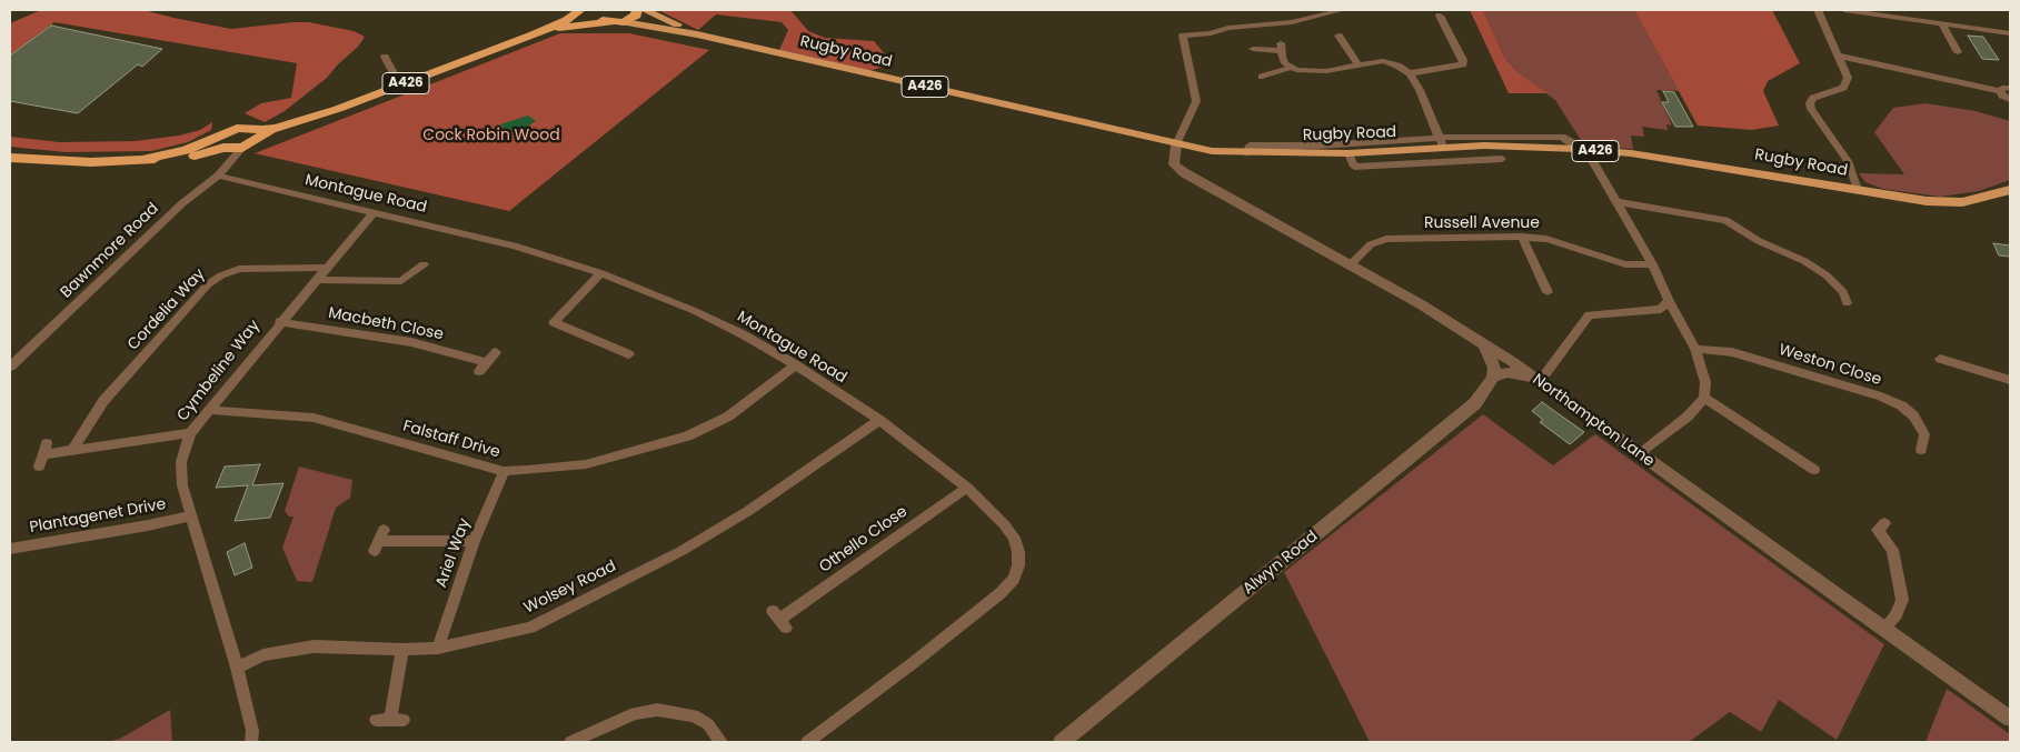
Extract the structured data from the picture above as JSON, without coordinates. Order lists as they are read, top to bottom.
{
  "streets": {
    "highway": ["A426"],
    "main road": ["Rugby Road"],
    "street": [
      "Montague Road",
      "Russell Avenue",
      "Bawnmore Road",
      "Cordelia Way",
      "Macbeth Close",
      "Weston Close",
      "Cymbeline Way",
      "Northampton Lane",
      "Falstaff Drive",
      "Plantagenet Drive",
      "Othello Close",
      "Ariel Way",
      "Alwyn Road",
      "Wolsey Road"
    ]
  },
  "crossings": [
    ["Rugby Road", "A426"],
    ["Rugby Road", "Northampton Lane"],
    ["A426", "Bawnmore Road"],
    ["Montague Road", "Bawnmore Road"],
    ["Montague Road", "Cymbeline Way"],
    ["Montague Road", "Falstaff Drive"],
    ["Montague Road", "Othello Close"],
    ["Montague Road", "Wolsey Road"],
    ["Russell Avenue", "Northampton Lane"],
    ["Cordelia Way", "Cymbeline Way"],
    ["Macbeth Close", "Cymbeline Way"],
    ["Cymbeline Way", "Falstaff Drive"],
    ["Cymbeline Way", "Plantagenet Drive"],
    ["Cymbeline Way", "Wolsey Road"],
    ["Falstaff Drive", "Ariel Way"],
    ["Ariel Way", "Wolsey Road"]
  ],
  "parks": ["Cock Robin Wood"]
}
